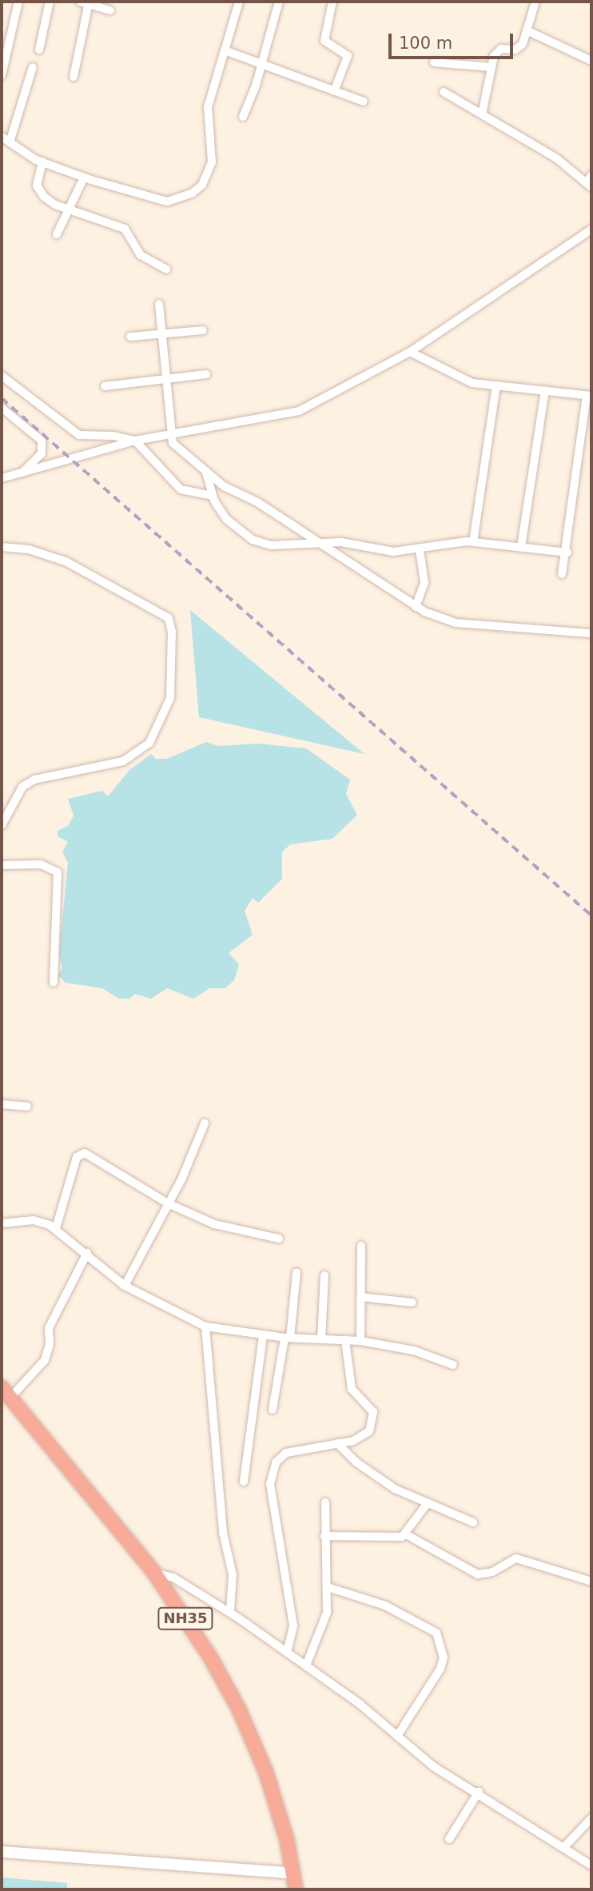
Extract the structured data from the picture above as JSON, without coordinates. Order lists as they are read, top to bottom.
{
  "streets": {
    "highway": ["NH35"]
  },
  "scale_bar": "100 m"
}
